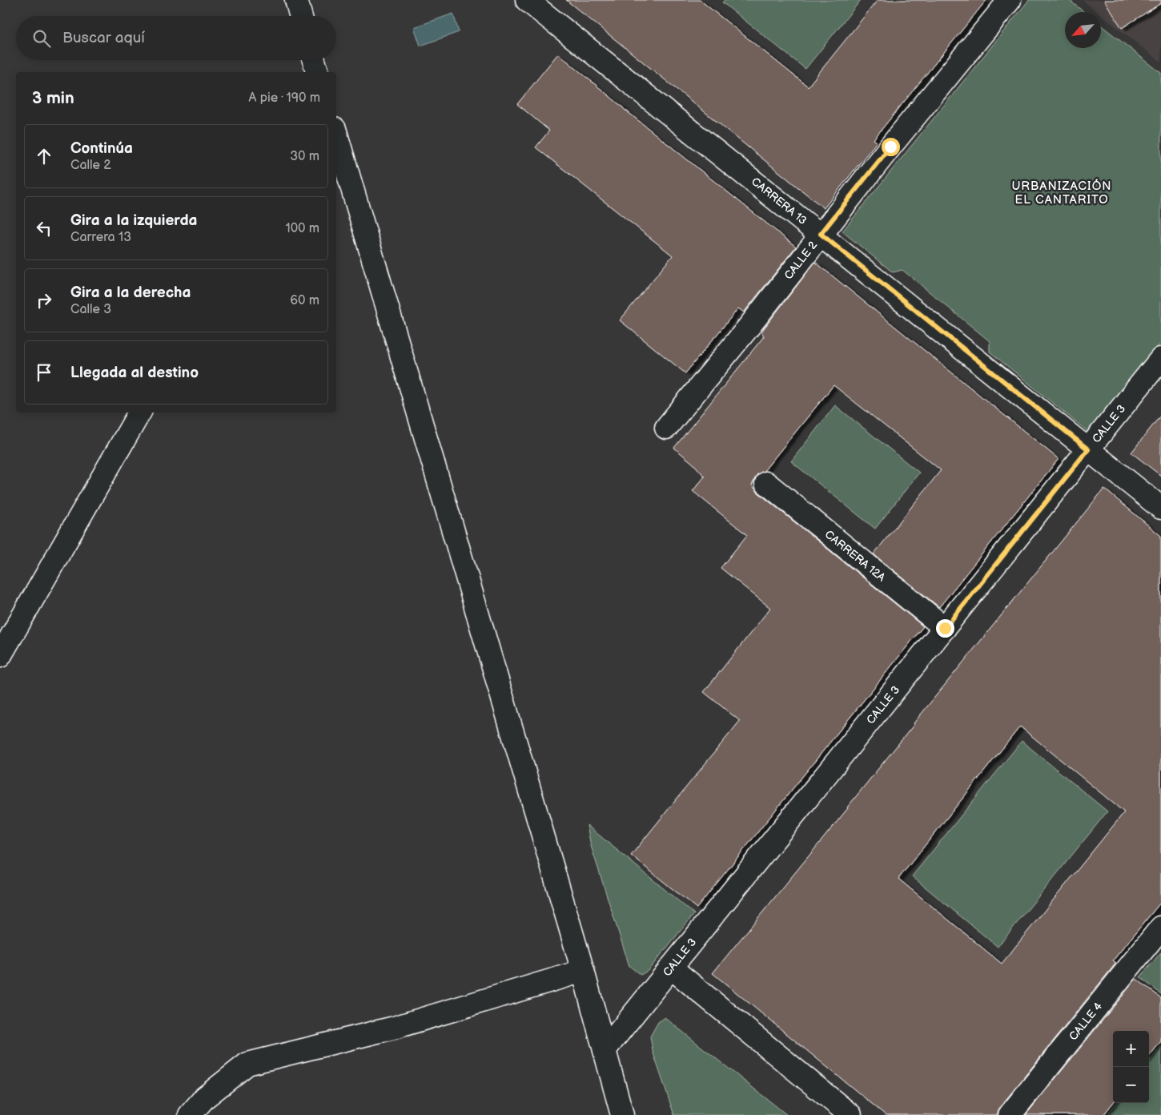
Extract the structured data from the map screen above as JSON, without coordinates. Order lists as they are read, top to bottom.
{
  "streets": {
    "street": [
      "CARRERA 13",
      "CALLE 2",
      "CALLE 3",
      "CARRERA 12A",
      "CALLE 4"
    ]
  },
  "crossings": [
    ["CARRERA 13", "CALLE 2"],
    ["CARRERA 13", "CALLE 3"],
    ["CALLE 3", "CARRERA 12A"]
  ],
  "districts": ["URBANIZACIÓN EL CANTARITO"],
  "north": "bottom left",
  "page": {
    "search": "Buscar aquí",
    "heading": ["3 min", "A pie · 190 m"],
    "list": [
      ["Continúa", "Calle 2", "30 m"],
      ["Gira a la izquierda", "Carrera 13", "100 m"],
      ["Gira a la derecha", "Calle 3", "60 m"],
      "Llegada al destino"
    ],
    "map_buttons": ["+", "−"]
  }
}
